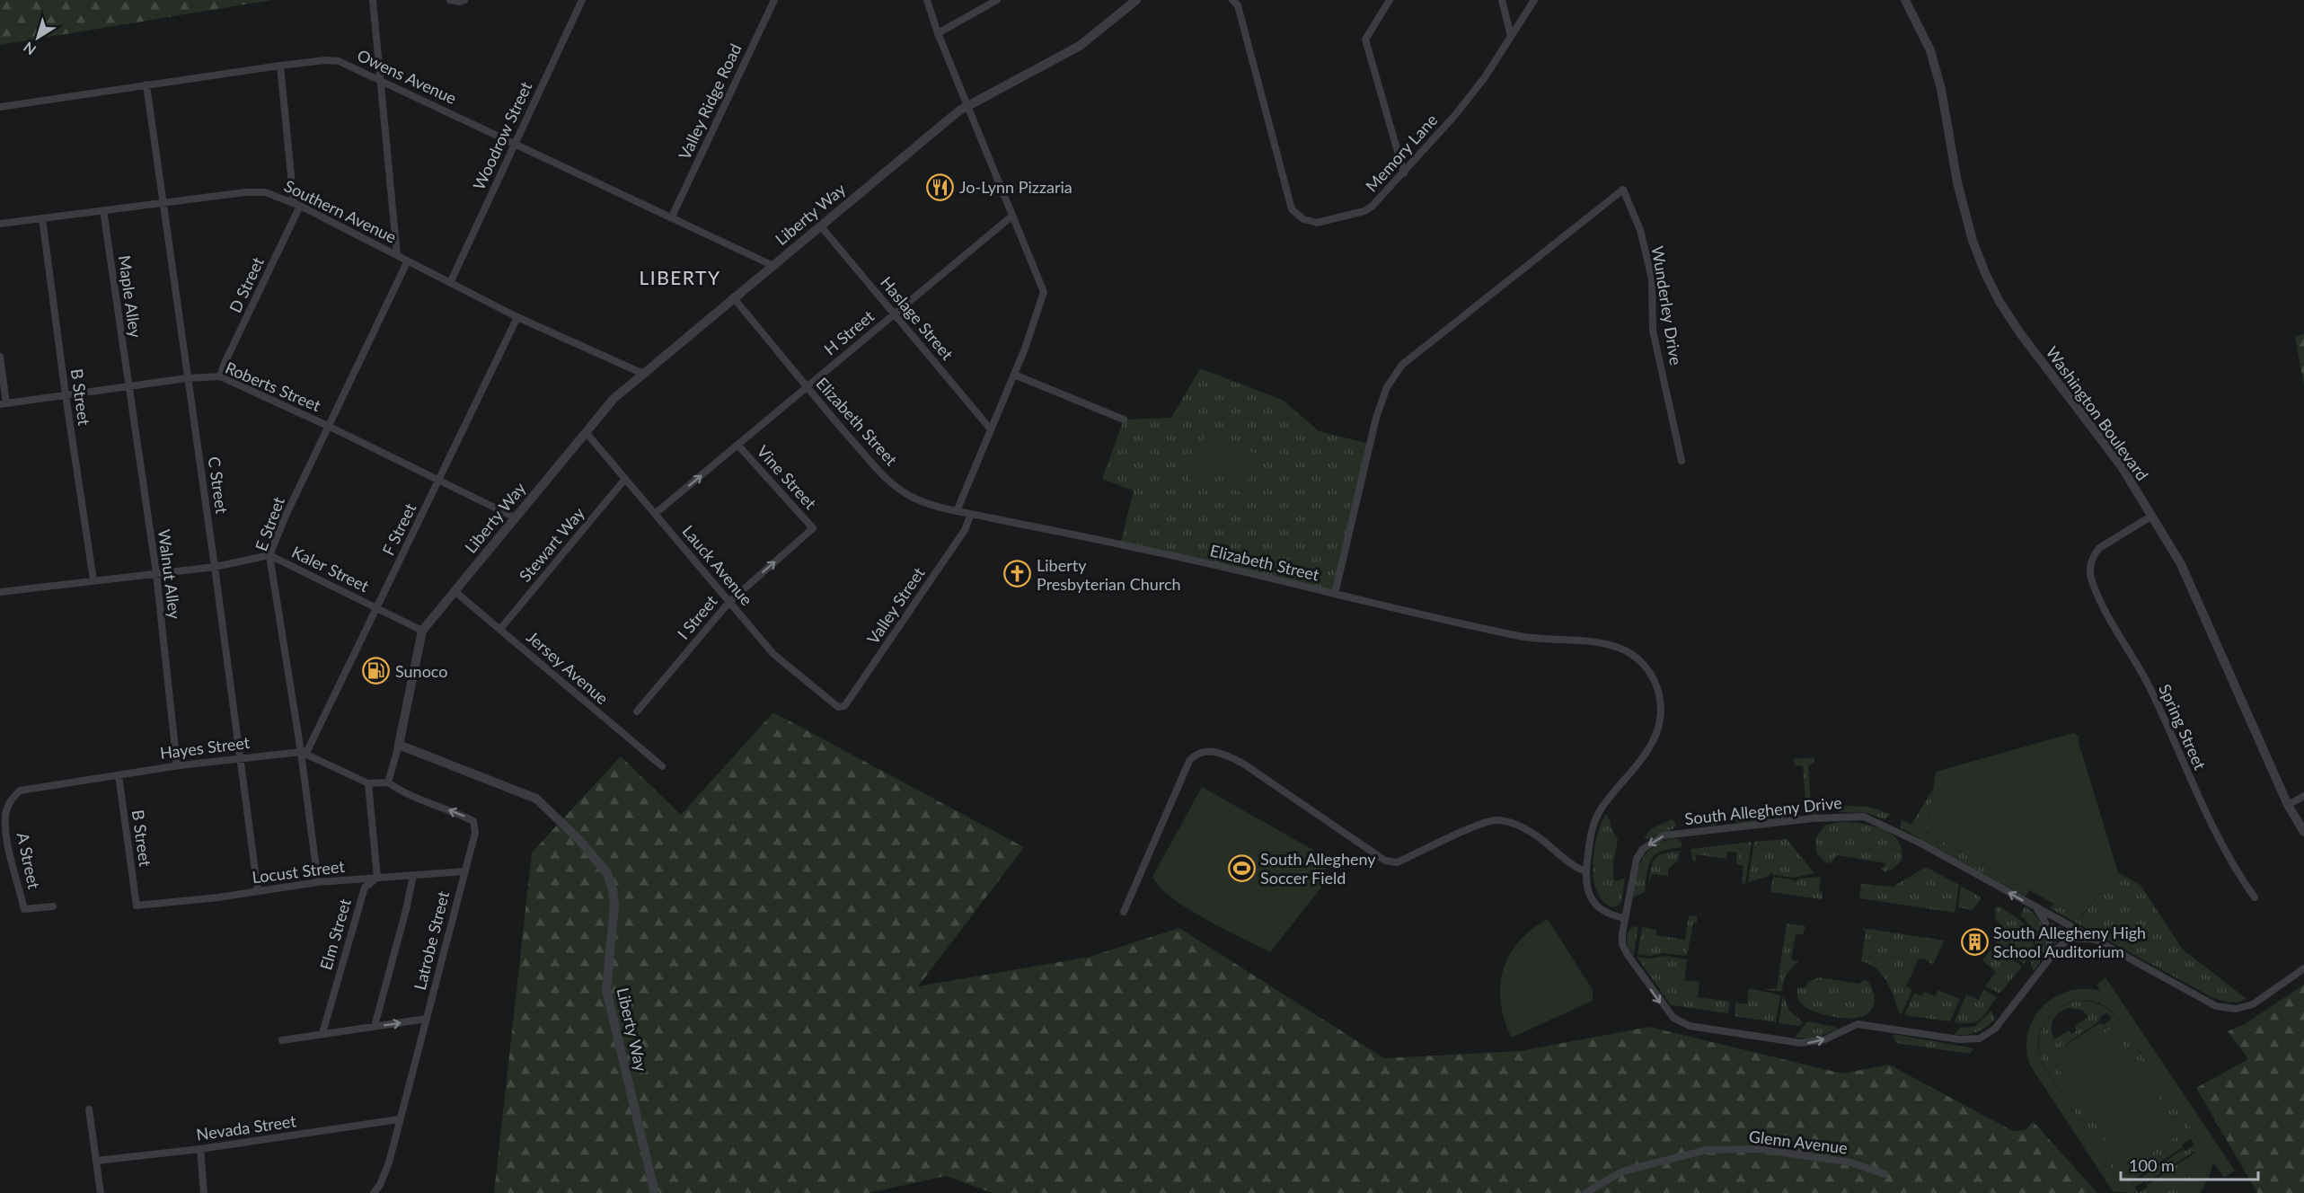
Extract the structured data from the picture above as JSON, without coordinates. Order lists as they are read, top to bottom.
{
  "streets": {
    "street": [
      "Owens Avenue",
      "Valley Ridge Road",
      "Woodrow Street",
      "Memory Lane",
      "Southern Avenue",
      "Liberty Way",
      "D Street",
      "Maple Alley",
      "Wunderley Drive",
      "Haslage Street",
      "H Street",
      "Roberts Street",
      "B Street",
      "Washington Boulevard",
      "Elizabeth Street",
      "Vine Street",
      "C Street",
      "E Street",
      "F Street",
      "Stewart Way",
      "Lauck Avenue",
      "Kaler Street",
      "Walnut Alley",
      "Valley Street",
      "I Street",
      "Jersey Avenue",
      "Spring Street",
      "Hayes Street",
      "South Allegheny Drive",
      "A Street",
      "Locust Street",
      "Elm Street",
      "Latrobe Street",
      "Nevada Street",
      "Glenn Avenue"
    ]
  },
  "crossings": [
    ["Owens Avenue", "Valley Ridge Road"],
    ["Owens Avenue", "Woodrow Street"],
    ["Owens Avenue", "Liberty Way"],
    ["Owens Avenue", "C Street"],
    ["Woodrow Street", "Southern Avenue"],
    ["Southern Avenue", "Liberty Way"],
    ["Southern Avenue", "D Street"],
    ["Southern Avenue", "Maple Alley"],
    ["Southern Avenue", "B Street"],
    ["Southern Avenue", "C Street"],
    ["Southern Avenue", "E Street"],
    ["Southern Avenue", "F Street"],
    ["Liberty Way", "Haslage Street"],
    ["Liberty Way", "Roberts Street"],
    ["Liberty Way", "Elizabeth Street"],
    ["Liberty Way", "Lauck Avenue"],
    ["Liberty Way", "Kaler Street"],
    ["Liberty Way", "Jersey Avenue"],
    ["D Street", "Roberts Street"],
    ["Maple Alley", "Roberts Street"],
    ["Maple Alley", "Walnut Alley"],
    ["Wunderley Drive", "Elizabeth Street"],
    ["Haslage Street", "H Street"],
    ["H Street", "Elizabeth Street"],
    ["H Street", "Vine Street"],
    ["H Street", "Lauck Avenue"],
    ["Roberts Street", "B Street"],
    ["Roberts Street", "C Street"],
    ["Roberts Street", "E Street"],
    ["Roberts Street", "F Street"],
    ["Roberts Street", "Walnut Alley"],
    ["B Street", "Kaler Street"],
    ["B Street", "Hayes Street"],
    ["B Street", "Locust Street"],
    ["Washington Boulevard", "Spring Street"],
    ["Elizabeth Street", "Valley Street"],
    ["Vine Street", "I Street"],
    ["C Street", "Kaler Street"],
    ["C Street", "Hayes Street"],
    ["C Street", "Locust Street"],
    ["E Street", "F Street"],
    ["E Street", "Kaler Street"],
    ["E Street", "Hayes Street"],
    ["E Street", "Locust Street"],
    ["F Street", "Kaler Street"],
    ["F Street", "Hayes Street"],
    ["Stewart Way", "Lauck Avenue"],
    ["Stewart Way", "Jersey Avenue"],
    ["Lauck Avenue", "Valley Street"],
    ["Lauck Avenue", "I Street"],
    ["Kaler Street", "Walnut Alley"],
    ["Walnut Alley", "Hayes Street"],
    ["Hayes Street", "A Street"],
    ["Locust Street", "Elm Street"],
    ["Locust Street", "Latrobe Street"],
    ["Latrobe Street", "Nevada Street"]
  ],
  "one_way": ["I Street"],
  "districts": ["LIBERTY"],
  "places": {
    "restaurant": ["Jo-Lynn Pizzaria"],
    "church": ["Liberty Presbyterian Church"],
    "fuel station": ["Sunoco"],
    "sports": ["South Allegheny Soccer Field"],
    "building": ["South Allegheny High School Auditorium"]
  },
  "scale_bar": "100 m",
  "north": "bottom left"
}
